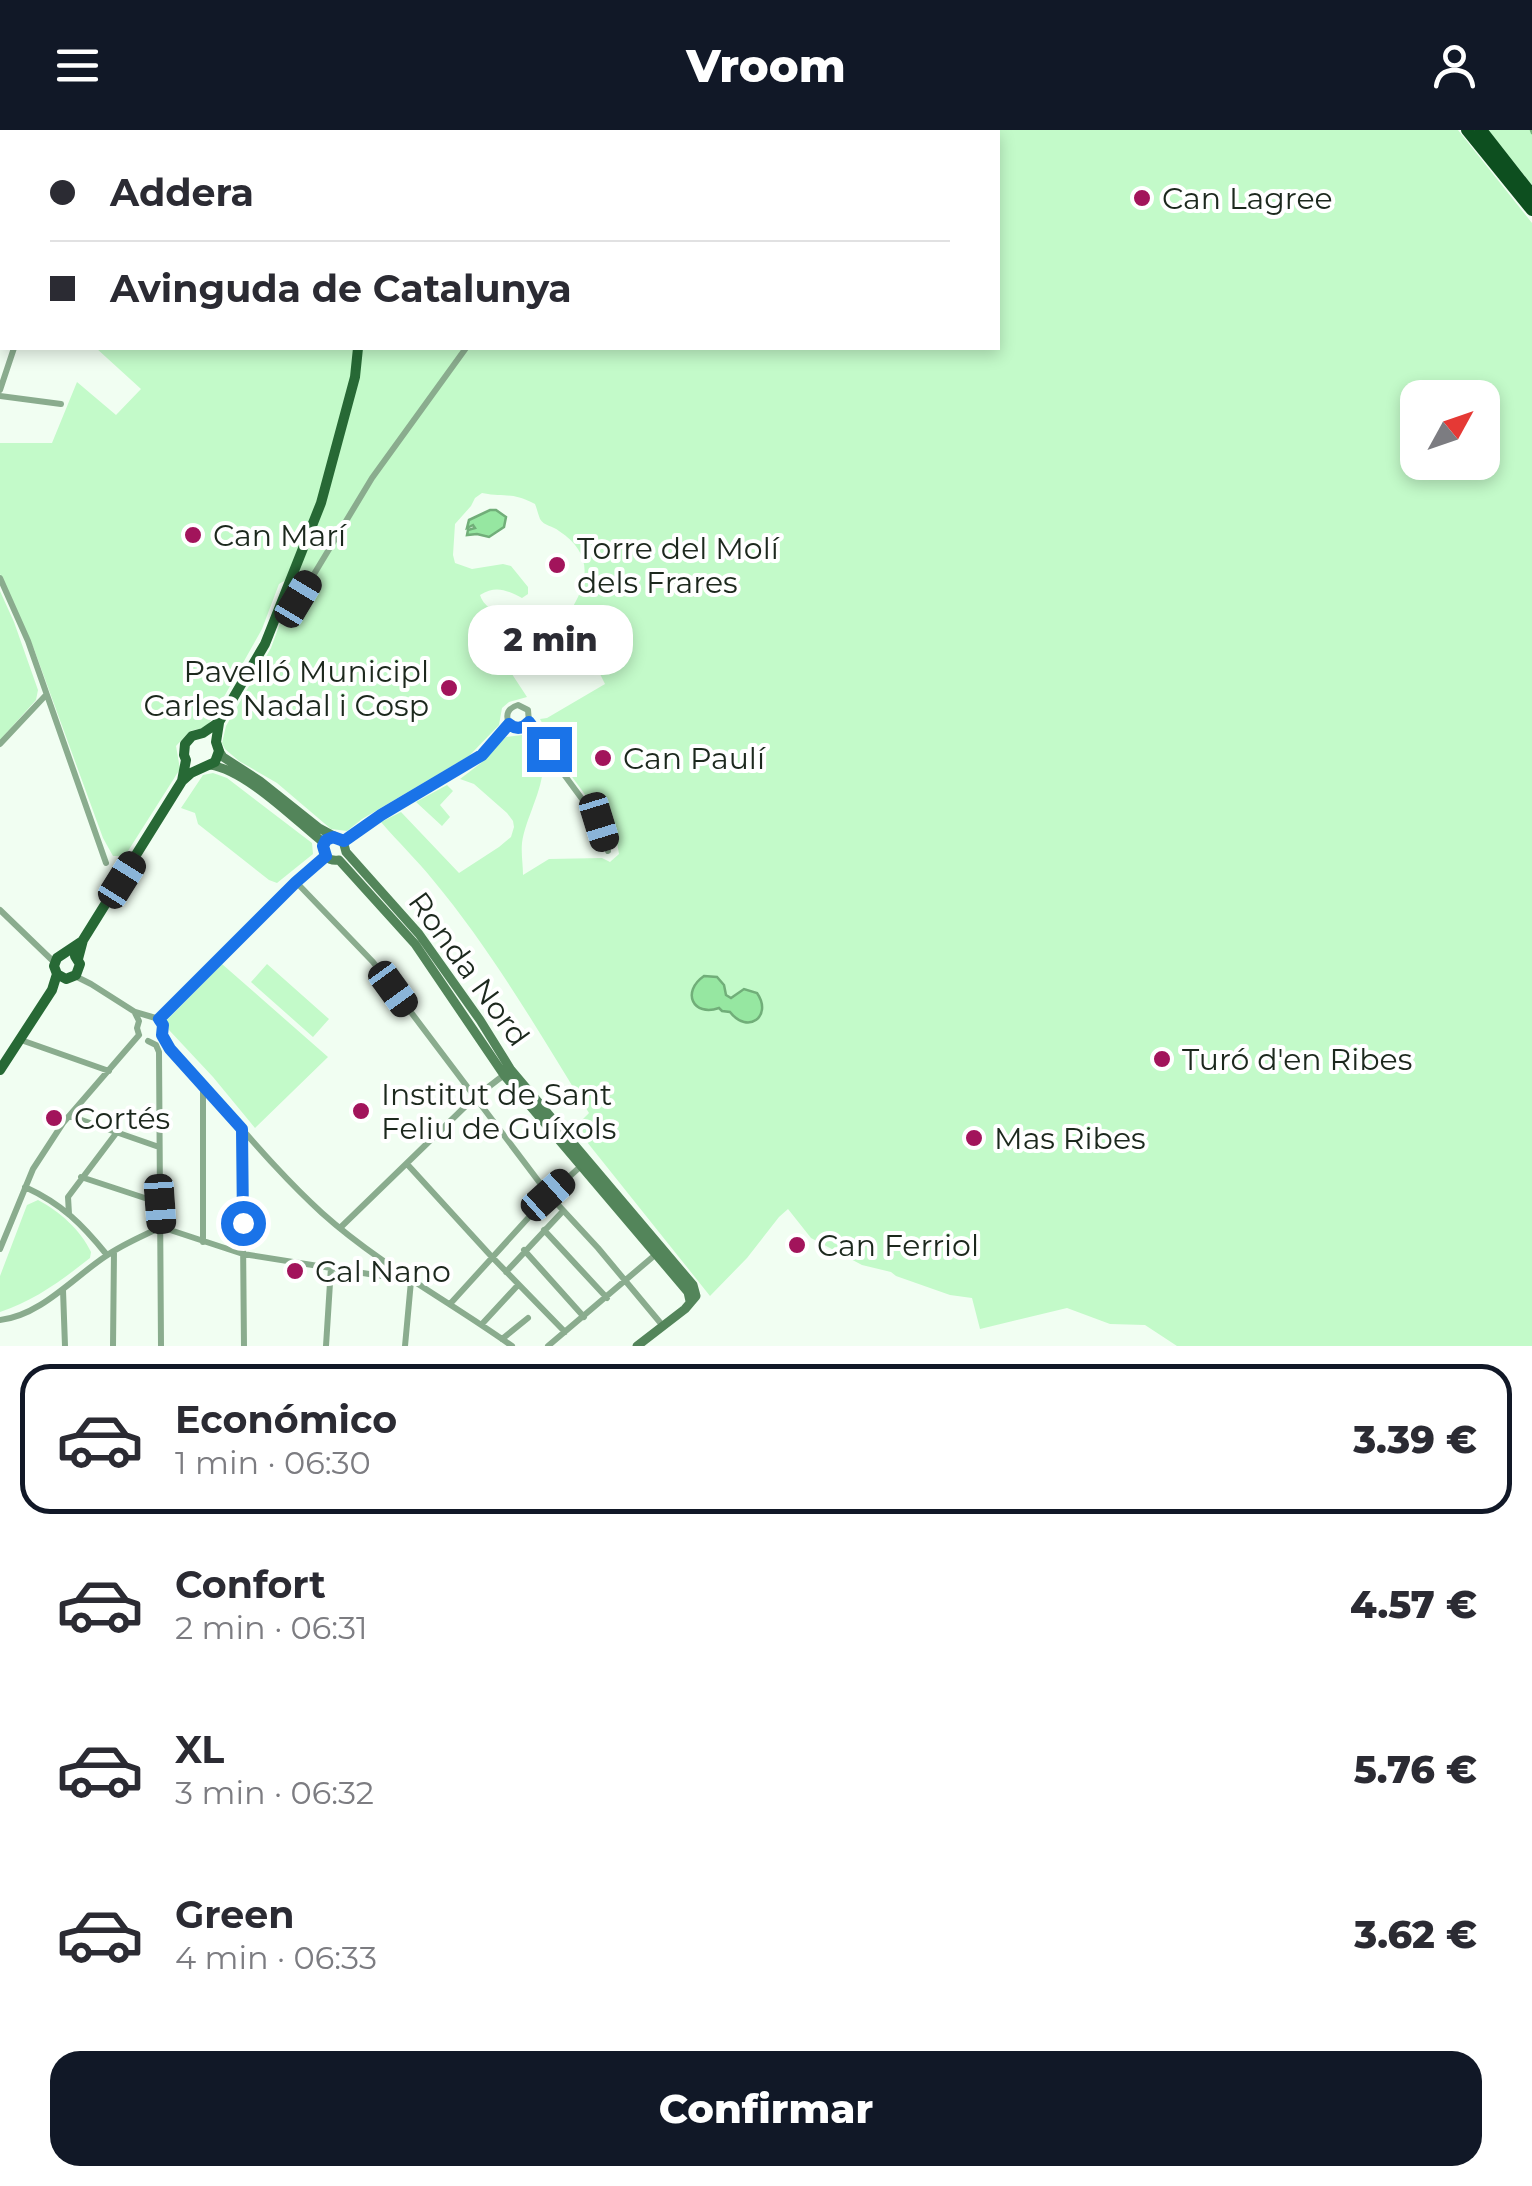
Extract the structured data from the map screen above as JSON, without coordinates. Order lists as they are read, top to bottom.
{
  "streets": {
    "street": ["Ronda Nord"]
  },
  "places": [
    "Can Lagree",
    "Can Marí",
    "Torre del Molí dels Frares",
    "Pavelló Municipl Carles Nadal i Cosp",
    "Can Paulí",
    "Turó d'en Ribes",
    "Institut de Sant Feliu de Guíxols",
    "Cortés",
    "Mas Ribes",
    "Can Ferriol",
    "Cal Nano"
  ],
  "north": "top right",
  "page": {
    "header": "Vroom",
    "banner": ["Addera", "Avinguda de Catalunya"],
    "bubble": "2 min",
    "list": [
      {
        "name": "Económico",
        "note": "1 min · 06:30",
        "value": "3.39 €"
      },
      {
        "name": "Confort",
        "note": "2 min · 06:31",
        "value": "4.57 €"
      },
      {
        "name": "XL",
        "note": "3 min · 06:32",
        "value": "5.76 €"
      },
      {
        "name": "Green",
        "note": "4 min · 06:33",
        "value": "3.62 €"
      }
    ],
    "buttons": "Confirmar"
  }
}
